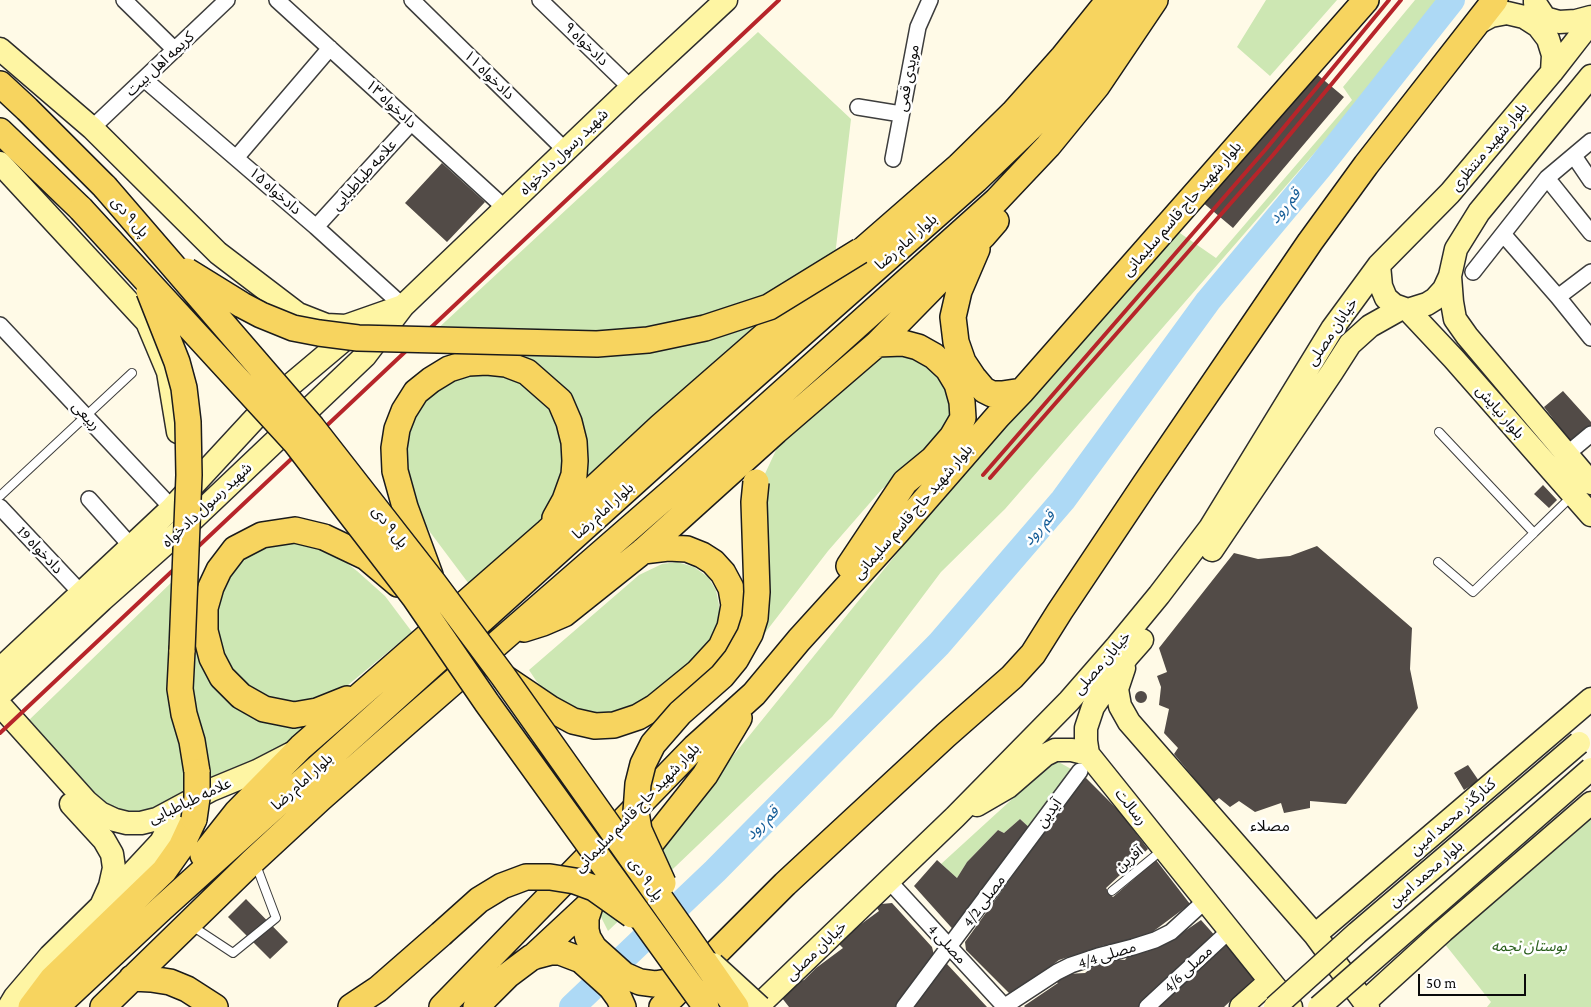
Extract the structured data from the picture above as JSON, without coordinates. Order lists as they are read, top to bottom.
{
  "streets": {
    "main road": ["بلوار شهید حاج قاسم سلیمانی", "پل ۹ دی", "بلوار امام رضا"],
    "street": [
      "دادخواه ۹",
      "کریمه اهل بیت",
      "دادخواه ۱۱",
      "مویدی قمی",
      "دادخواه ۱۳",
      "بلوار شهید منتظری",
      "شهید رسول دادخواه",
      "علامه طباطبایی",
      "دادخواه ۱۵",
      "خیابان مصلی",
      "بلوار نیایش",
      "ربیعی",
      "دادخواه 19",
      "رسالت",
      "آیدین",
      "کنارگذر محمد امین",
      "بلوار محمد امین",
      "مصلی 4/2",
      "مصلی 4",
      "مصلی 4/4",
      "مصلی 4/6"
    ],
    "lane": ["آفرین"]
  },
  "crossings": [
    ["دادخواه ۹", "شهید رسول دادخواه"],
    ["کریمه اهل بیت", "دادخواه ۱۵"],
    ["دادخواه ۱۱", "شهید رسول دادخواه"],
    ["دادخواه ۱۳", "شهید رسول دادخواه"],
    ["دادخواه ۱۳", "علامه طباطبایی"],
    ["بلوار شهید منتظری", "خیابان مصلی"],
    ["بلوار شهید منتظری", "بلوار نیایش"],
    ["شهید رسول دادخواه", "علامه طباطبایی"],
    ["شهید رسول دادخواه", "دادخواه ۱۵"],
    ["شهید رسول دادخواه", "ربیعی"],
    ["شهید رسول دادخواه", "دادخواه 19"],
    ["علامه طباطبایی", "دادخواه ۱۵"],
    ["خیابان مصلی", "بلوار نیایش"],
    ["خیابان مصلی", "رسالت"],
    ["خیابان مصلی", "آیدین"],
    ["خیابان مصلی", "مصلی 4"],
    ["رسالت", "آیدین"],
    ["رسالت", "آفرین"],
    ["رسالت", "مصلی 4/4"],
    ["رسالت", "مصلی 4/6"],
    ["آیدین", "مصلی 4/2"],
    ["مصلی 4/2", "مصلی 4"],
    ["مصلی 4", "مصلی 4/4"]
  ],
  "districts": ["مصلاء"],
  "water": ["قم رود"],
  "parks": ["بوستان نجمه"],
  "scale_bar": "50 m"
}
